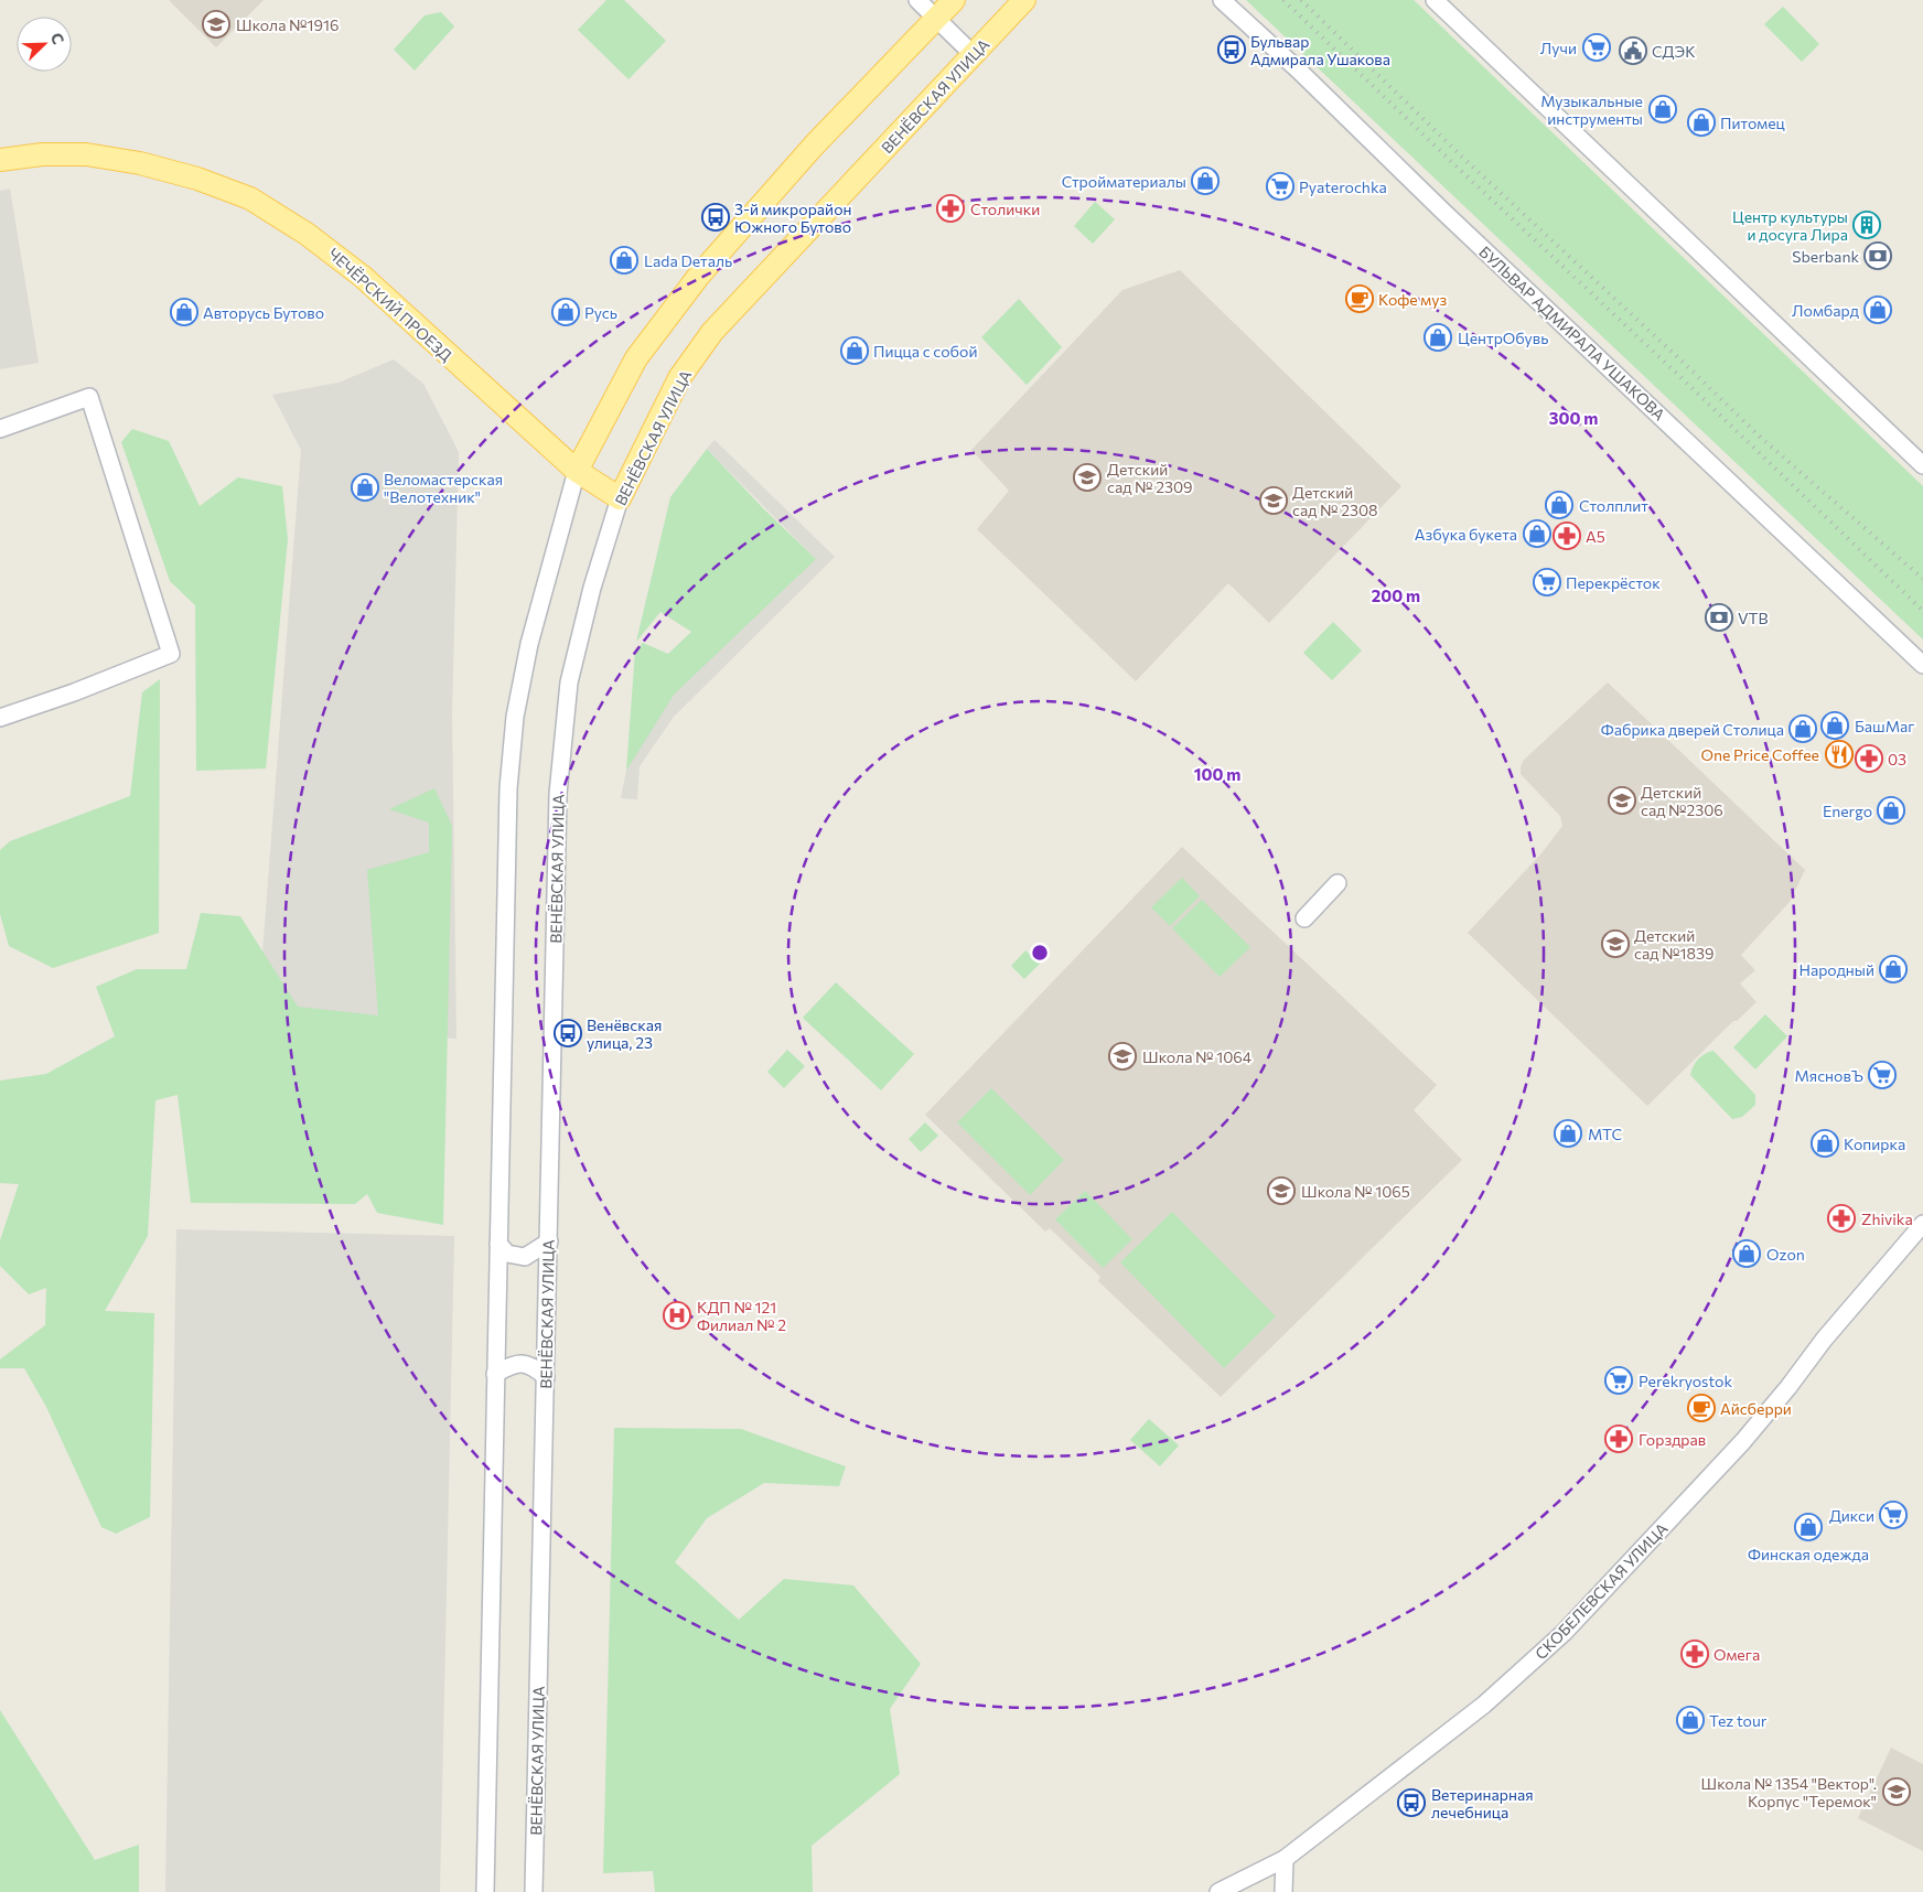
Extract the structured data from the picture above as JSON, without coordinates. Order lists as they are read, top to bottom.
{
  "streets": {
    "main road": ["ВЕНЁВСКАЯ УЛИЦА", "ЧЕЧЁРСКИЙ ПРОЕЗД"],
    "street": ["БУЛЬВАР АДМИРАЛА УШАКОВА", "СКОБЕЛЕВСКАЯ УЛИЦА"]
  },
  "crossings": [
    ["ВЕНЁВСКАЯ УЛИЦА", "ЧЕЧЁРСКИЙ ПРОЕЗД"]
  ],
  "places": {
    "school or university": [
      "Школа №1916",
      "Детский сад № 2309",
      "Детский сад № 2308",
      "Детский сад №2306",
      "Детский сад №1839",
      "Школа № 1064",
      "Школа № 1065",
      "Школа № 1354 \"Вектор\". Корпус \"Теремок\""
    ],
    "supermarket": [
      "Лучи",
      "Pyaterochka",
      "Перекрёсток",
      "МясновЪ",
      "Perekryostok",
      "Дикси"
    ],
    "bus stop": [
      "Бульвар Адмирала Ушакова",
      "3-й микрорайон Южного Бутово",
      "Венёвская улица, 23",
      "Ветеринарная лечебница"
    ],
    "public building": ["СДЭК"],
    "shop": [
      "Музыкальные инструменты",
      "Питомец",
      "Стройматериалы",
      "Lada Dеталь",
      "Ломбард",
      "Авторусь Бутово",
      "Русь",
      "ЦентрОбувь",
      "Пицца с собой",
      "Веломастерская \"Велотехник\"",
      "Столплит",
      "Азбука букета",
      "БашМаг",
      "Фабрика дверей Столица",
      "Energo",
      "Народный",
      "МТС",
      "Копирка",
      "Ozon",
      "Финская одежда",
      "Tez tour"
    ],
    "pharmacy": [
      "Столички",
      "А5",
      "03",
      "Zhivika",
      "Горздрав",
      "Омега"
    ],
    "building": ["Центр культуры и досуга Лира"],
    "bank": ["Sberbank", "VTB"],
    "cafe": ["Кофе муз", "Айсберри"],
    "restaurant": ["One Price Coffee"],
    "hospital": ["КДП № 121 Филиал № 2"]
  },
  "north": "top right",
  "rings": ["300 m", "200 m", "100 m"]
}
